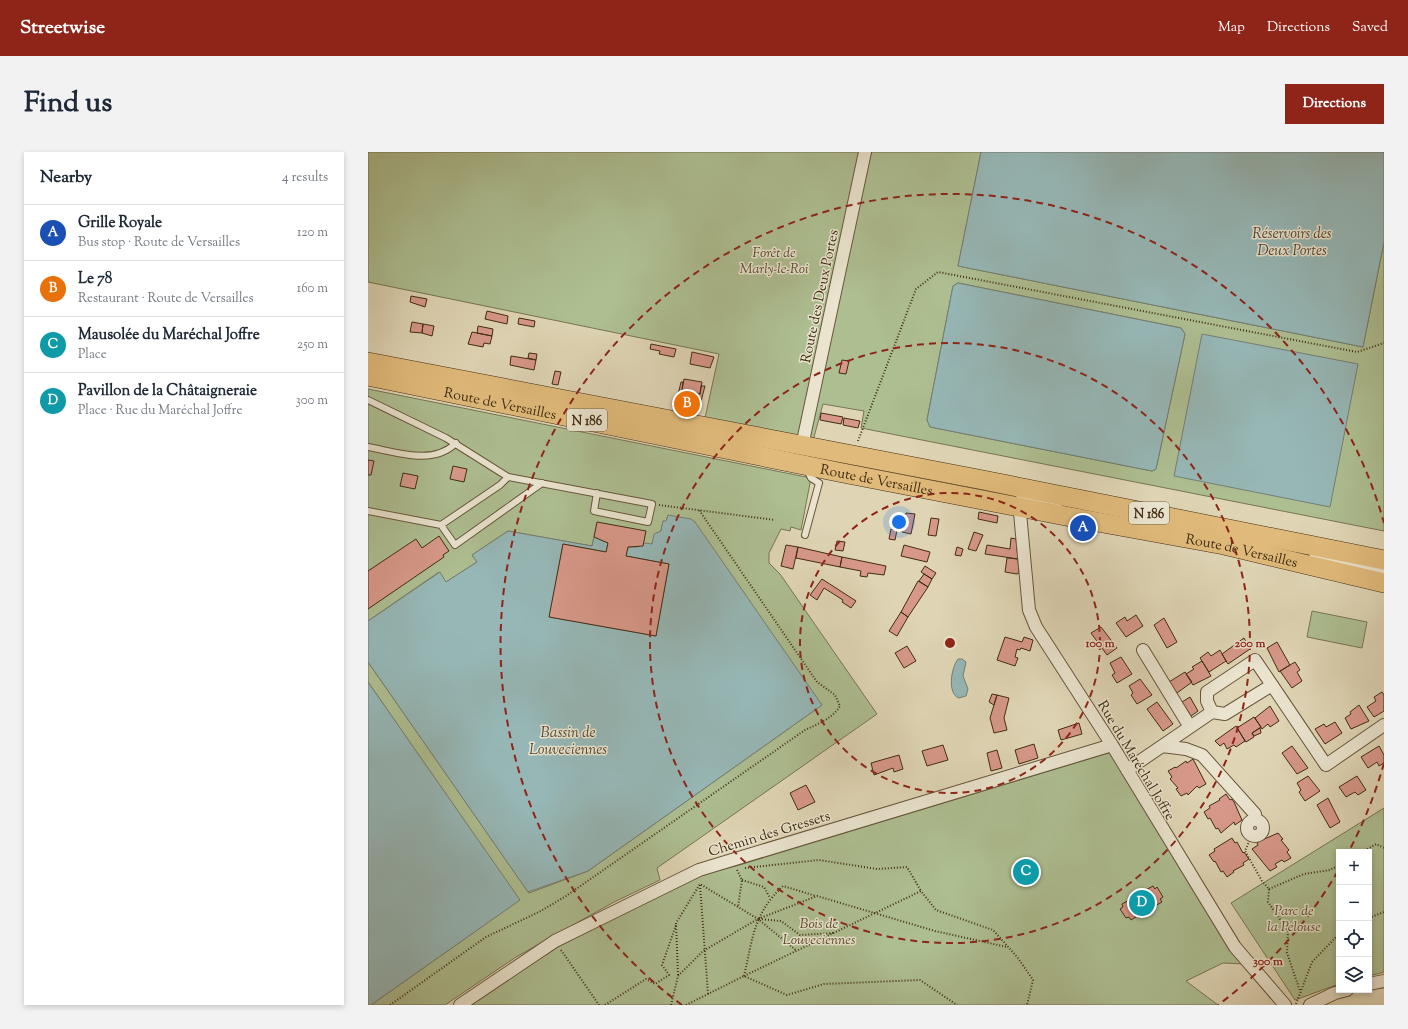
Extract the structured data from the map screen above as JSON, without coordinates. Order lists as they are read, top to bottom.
{
  "streets": {
    "main road": ["Route de Versailles", "N 186"],
    "street": ["Route des Deux Portes", "Rue du Maréchal Joffre", "Chemin des Gressets"]
  },
  "crossings": [
    ["Route des Deux Portes", "Route de Versailles"],
    ["Route de Versailles", "Rue du Maréchal Joffre"],
    ["Rue du Maréchal Joffre", "Chemin des Gressets"]
  ],
  "water": ["Réservoirs des Deux Portes", "Bassin de Louveciennes"],
  "parks": ["Forêt de Marly-le-Roi", "Parc de la Pelouse", "Bois de Louveciennes"],
  "page": {
    "header": "Streetwise",
    "nav": ["Map", "Directions", "Saved"],
    "title": "Find us",
    "buttons": "Directions",
    "heading": ["Nearby", "4 results"],
    "list": [
      {
        "mark": "A",
        "name": "Grille Royale",
        "note": "Bus stop · Route de Versailles",
        "value": "120 m"
      },
      {
        "mark": "B",
        "name": "Le 78",
        "note": "Restaurant · Route de Versailles",
        "value": "160 m"
      },
      {
        "mark": "C",
        "name": "Mausolée du Maréchal Joffre",
        "note": "Place",
        "value": "250 m"
      },
      {
        "mark": "D",
        "name": "Pavillon de la Châtaigneraie",
        "note": "Place · Rue du Maréchal Joffre",
        "value": "300 m"
      }
    ],
    "pins": [
      "B",
      "A",
      "C",
      "D"
    ],
    "map_buttons": ["+", "−"]
  },
  "rings": ["100 m", "200 m", "300 m"]
}
